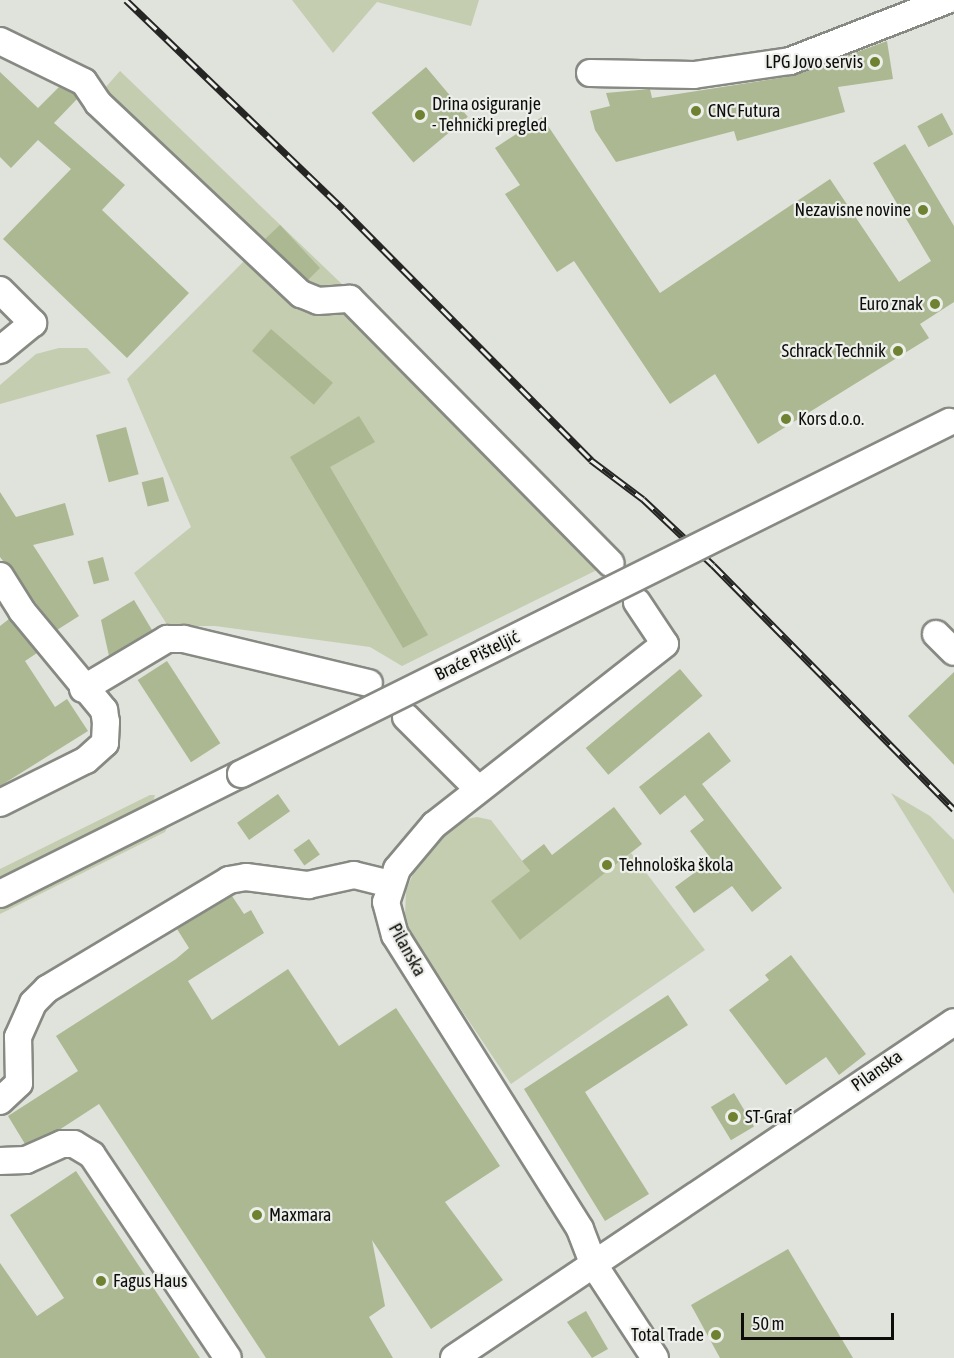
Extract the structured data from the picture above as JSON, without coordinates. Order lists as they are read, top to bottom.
{
  "streets": {
    "street": ["Braće Pišteljić", "Pilanska"]
  },
  "places": [
    "LPG Jovo servis",
    "CNC Futura",
    "Drina osiguranje - Tehnički pregled",
    "Nezavisne novine",
    "Euro znak",
    "Schrack Technik",
    "Kors d.o.o.",
    "Tehnološka škola",
    "ST-Graf",
    "Maxmara",
    "Fagus Haus",
    "Total Trade"
  ],
  "scale_bar": "50 m"
}
